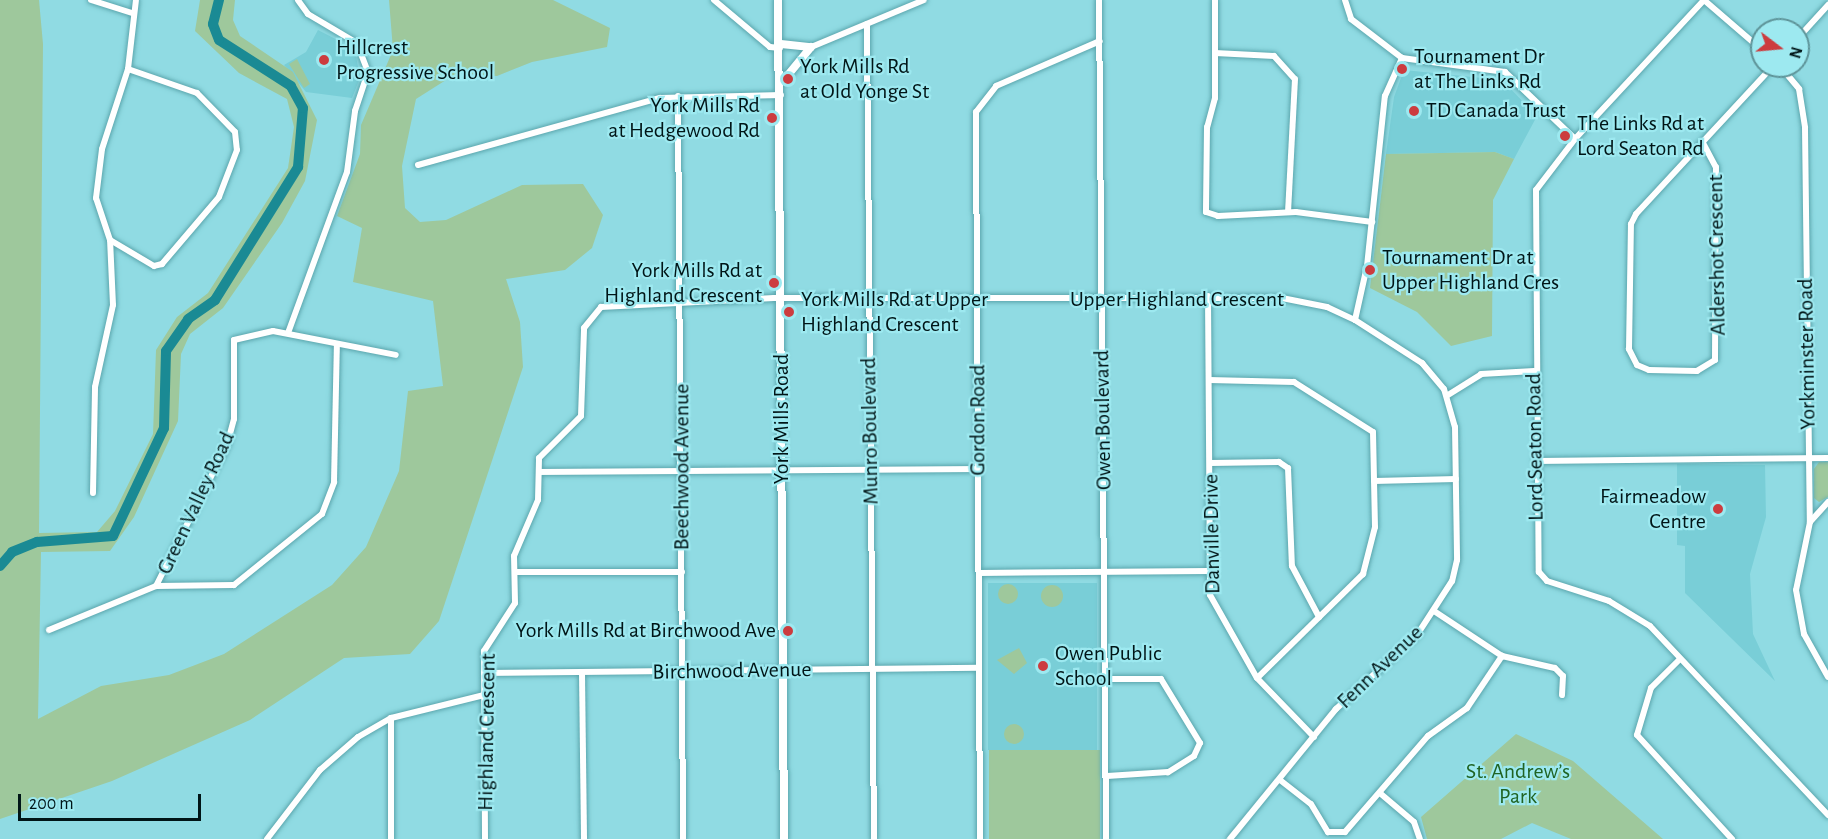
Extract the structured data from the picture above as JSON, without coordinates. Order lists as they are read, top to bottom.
{
  "streets": {
    "main road": ["York Mills Road"],
    "street": [
      "Aldershot Crescent",
      "Upper Highland Crescent",
      "Yorkminster Road",
      "Gordon Road",
      "Owen Boulevard",
      "Munro Boulevard",
      "Lord Seaton Road",
      "Beechwood Avenue",
      "Green Valley Road",
      "Danville Drive",
      "Fenn Avenue",
      "Birchwood Avenue",
      "Highland Crescent"
    ]
  },
  "crossings": [
    ["Upper Highland Crescent", "York Mills Road"],
    ["Upper Highland Crescent", "Gordon Road"],
    ["Upper Highland Crescent", "Owen Boulevard"],
    ["Upper Highland Crescent", "Munro Boulevard"],
    ["Upper Highland Crescent", "Danville Drive"],
    ["Upper Highland Crescent", "Fenn Avenue"],
    ["Upper Highland Crescent", "Highland Crescent"],
    ["York Mills Road", "Birchwood Avenue"],
    ["York Mills Road", "Highland Crescent"],
    ["Gordon Road", "Owen Boulevard"],
    ["Gordon Road", "Birchwood Avenue"],
    ["Munro Boulevard", "Birchwood Avenue"],
    ["Beechwood Avenue", "Birchwood Avenue"],
    ["Beechwood Avenue", "Highland Crescent"],
    ["Danville Drive", "Fenn Avenue"],
    ["Birchwood Avenue", "Highland Crescent"]
  ],
  "parks": ["St. Andrew’s Park"],
  "places": [
    "Hillcrest Progressive School",
    "Tournament Dr at The Links Rd",
    "York Mills Rd at Old Yonge St",
    "TD Canada Trust",
    "York Mills Rd at Hedgewood Rd",
    "The Links Rd at Lord Seaton Rd",
    "Tournament Dr at Upper Highland Cres",
    "York Mills Rd at Highland Crescent",
    "York Mills Rd at Upper Highland Crescent",
    "Fairmeadow Centre",
    "York Mills Rd at Birchwood Ave",
    "Owen Public School"
  ],
  "scale_bar": "200 m",
  "north": "right"
}
